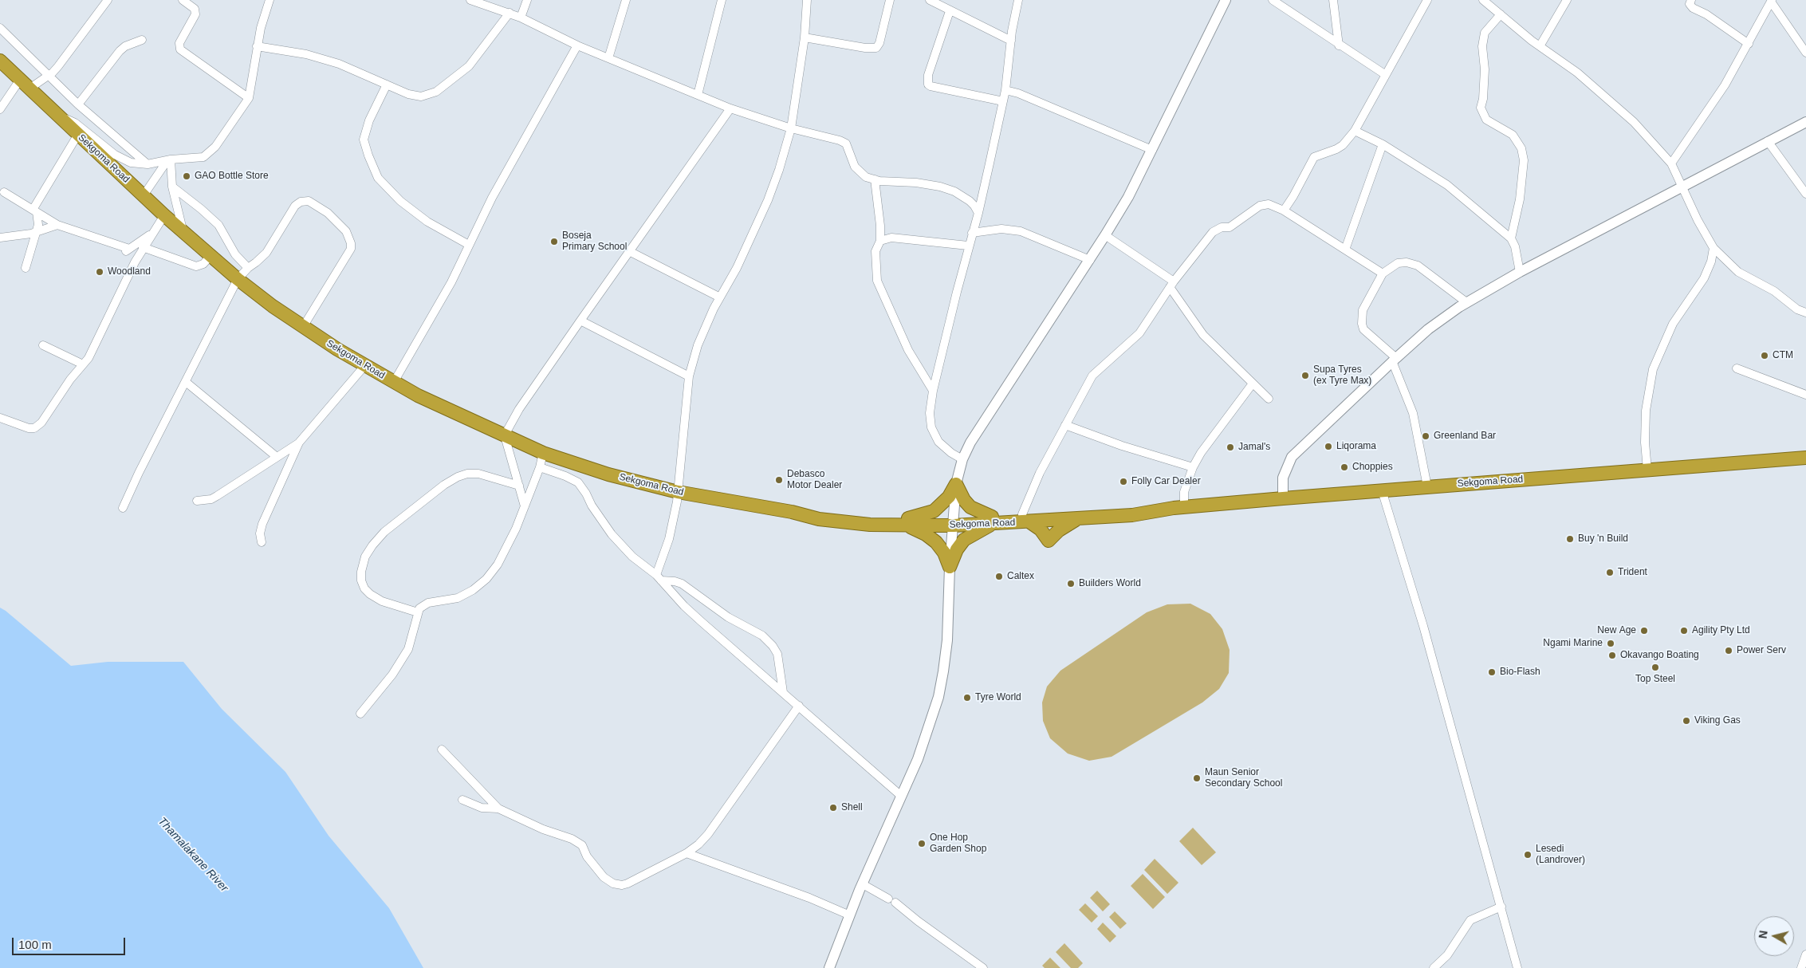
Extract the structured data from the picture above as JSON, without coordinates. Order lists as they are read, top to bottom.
{
  "streets": {
    "highway": ["Sekgoma Road"]
  },
  "water": ["Thamalakane River"],
  "places": [
    "GAO Bottle Store",
    "Boseja Primary School",
    "Woodland",
    "CTM",
    "Supa Tyres (ex Tyre Max)",
    "Greenland Bar",
    "Liqorama",
    "Jamal's",
    "Choppies",
    "Debasco Motor Dealer",
    "Folly Car Dealer",
    "Buy 'n Build",
    "Trident",
    "Caltex",
    "Builders World",
    "New Age",
    "Agility Pty Ltd",
    "Ngami Marine",
    "Power Serv",
    "Okavango Boating",
    "Top Steel",
    "Bio-Flash",
    "Tyre World",
    "Viking Gas",
    "Maun Senior Secondary School",
    "Shell",
    "One Hop Garden Shop",
    "Lesedi (Landrover)"
  ],
  "scale_bar": "100 m",
  "north": "left"
}
